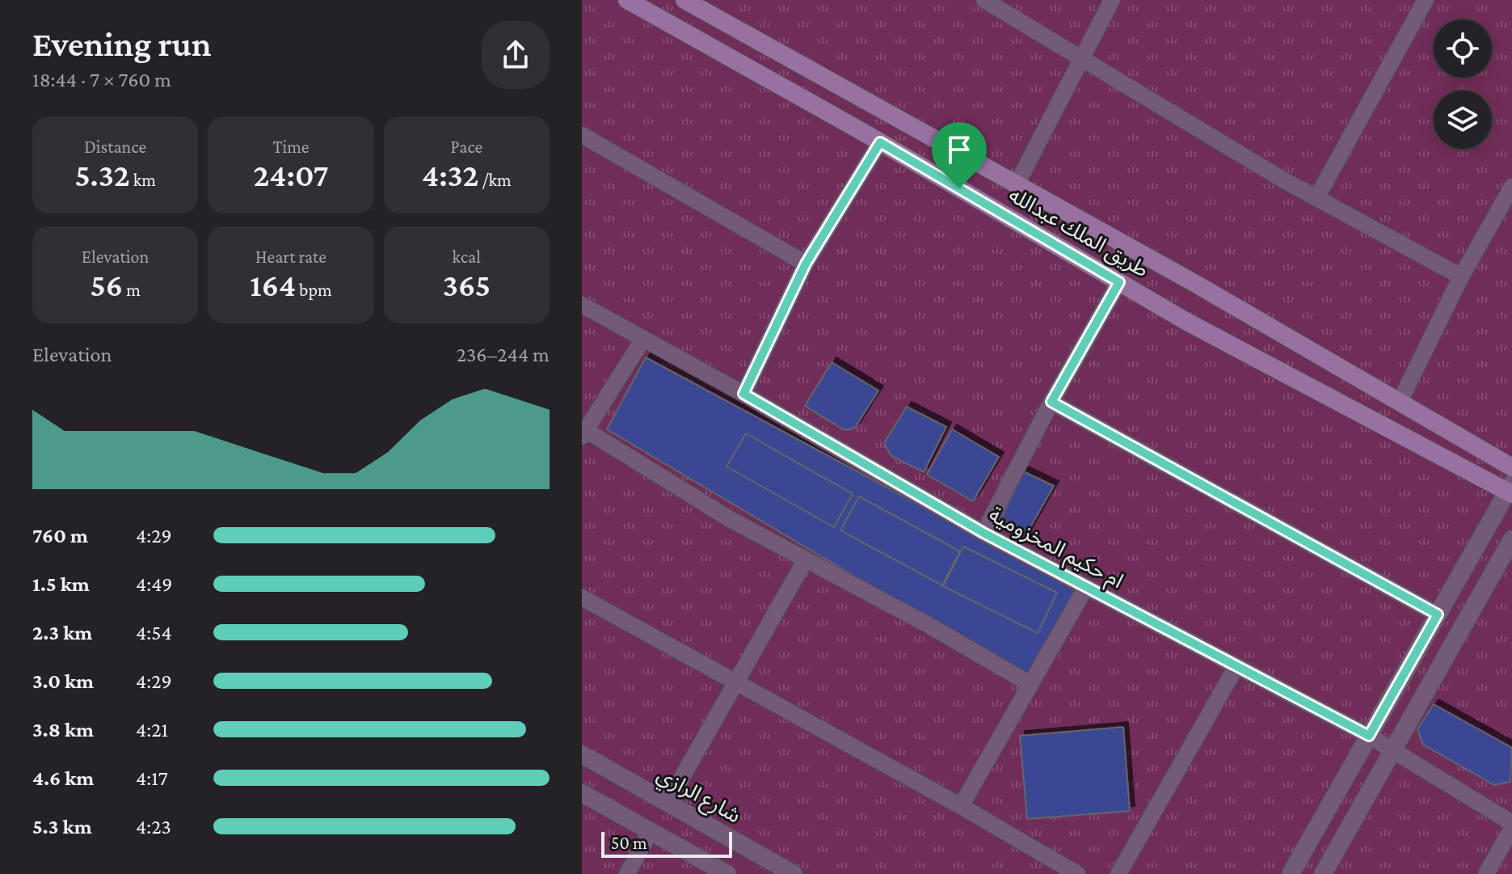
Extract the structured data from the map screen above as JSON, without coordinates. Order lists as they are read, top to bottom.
{
  "streets": {
    "main road": ["طريق الملك عبدالله"],
    "street": ["ام حكيم المخزومية", "شارع الرازي"]
  },
  "scale_bar": "50 m",
  "page": {
    "heading": ["Evening run", "18:44 · 7 × 760 m"],
    "stats": [
      ["Distance", "5.32 km"],
      ["Time", "24:07"],
      ["Pace", "4:32 /km"],
      ["Elevation", "56 m"],
      ["Heart rate", "164 bpm"],
      ["kcal", "365"]
    ],
    "chart": ["Elevation", "236–244 m"],
    "list": [
      {
        "name": "760 m",
        "note": "4:29"
      },
      {
        "name": "1.5 km",
        "note": "4:49"
      },
      {
        "name": "2.3 km",
        "note": "4:54"
      },
      {
        "name": "3.0 km",
        "note": "4:29"
      },
      {
        "name": "3.8 km",
        "note": "4:21"
      },
      {
        "name": "4.6 km",
        "note": "4:17"
      },
      {
        "name": "5.3 km",
        "note": "4:23"
      }
    ],
    "scale": "50 m"
  }
}
